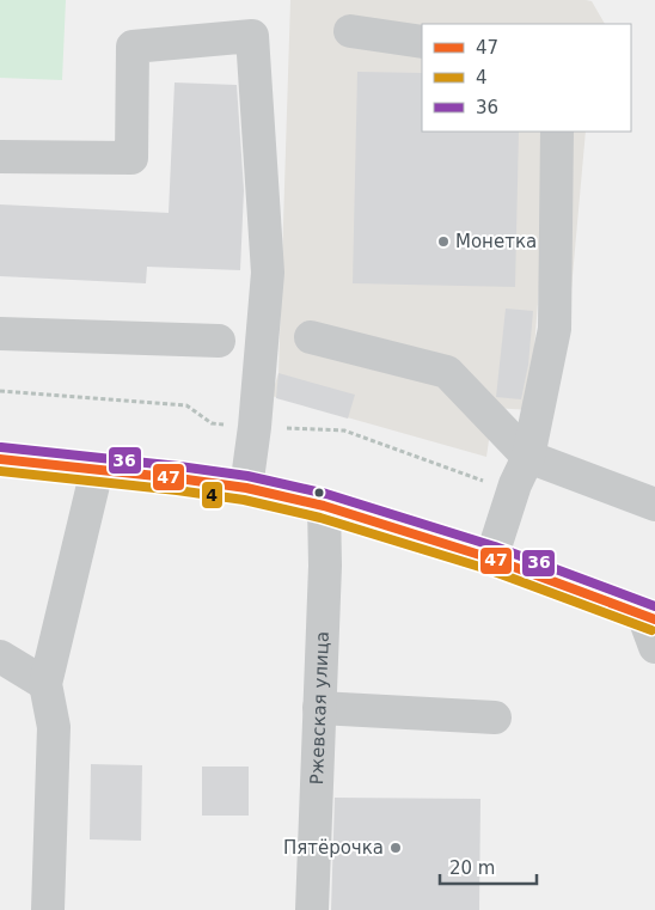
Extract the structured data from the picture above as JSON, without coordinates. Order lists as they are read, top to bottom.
{
  "streets": {
    "street": ["Ржевская улица"]
  },
  "places": ["Монетка", "Пятёрочка"],
  "lines": ["transit line 36", "transit line 47", "transit line 4"],
  "legend": ["47", "4", "36"],
  "scale_bar": "20 m"
}
